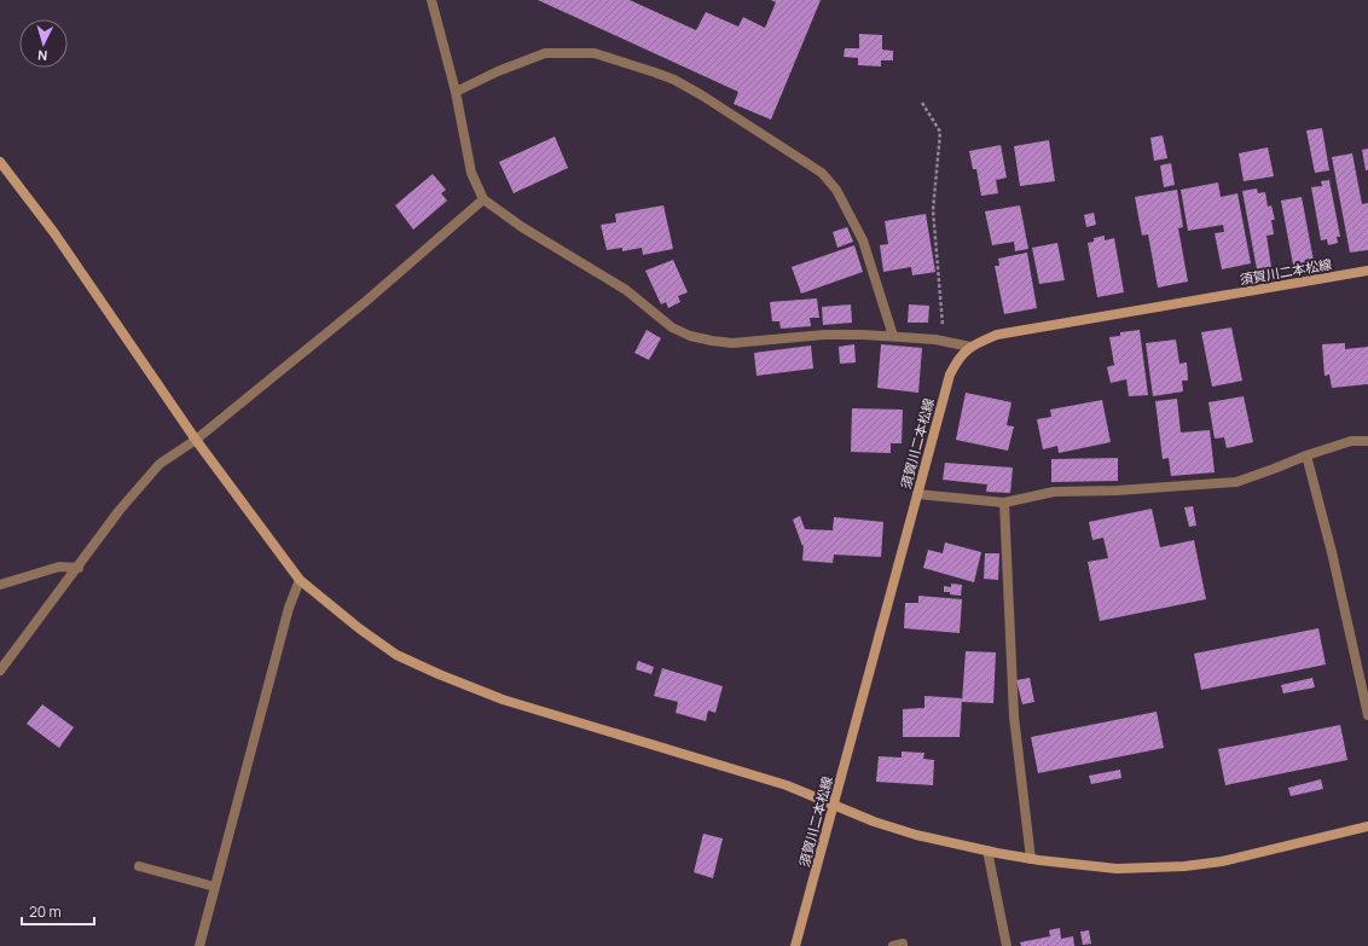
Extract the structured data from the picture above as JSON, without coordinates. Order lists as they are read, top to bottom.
{
  "streets": {
    "street": ["須賀川二本松線"]
  },
  "scale_bar": "20 m",
  "north": "bottom"
}
